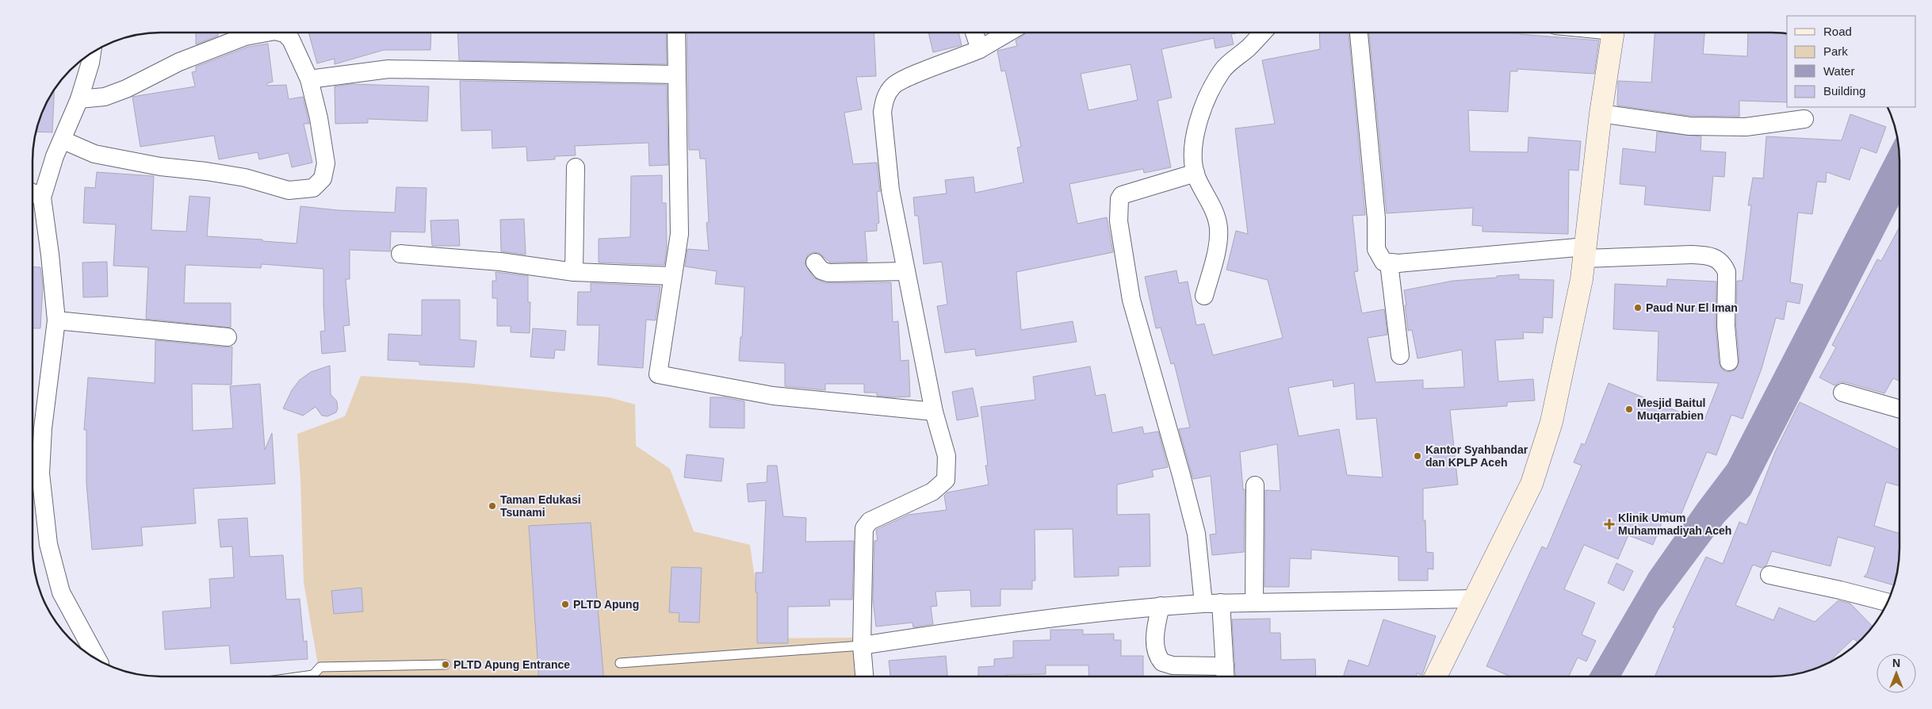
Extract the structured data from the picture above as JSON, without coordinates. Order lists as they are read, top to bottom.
{
  "places": {
    "other": [
      "Paud Nur El Iman",
      "Mesjid Baitul Muqarrabien",
      "Kantor Syahbandar dan KPLP Aceh",
      "Taman Edukasi Tsunami",
      "PLTD Apung",
      "PLTD Apung Entrance"
    ],
    "health": ["Klinik Umum Muhammadiyah Aceh"]
  },
  "legend": [
    "Road",
    "Park",
    "Water",
    "Building"
  ],
  "north": "top"
}
